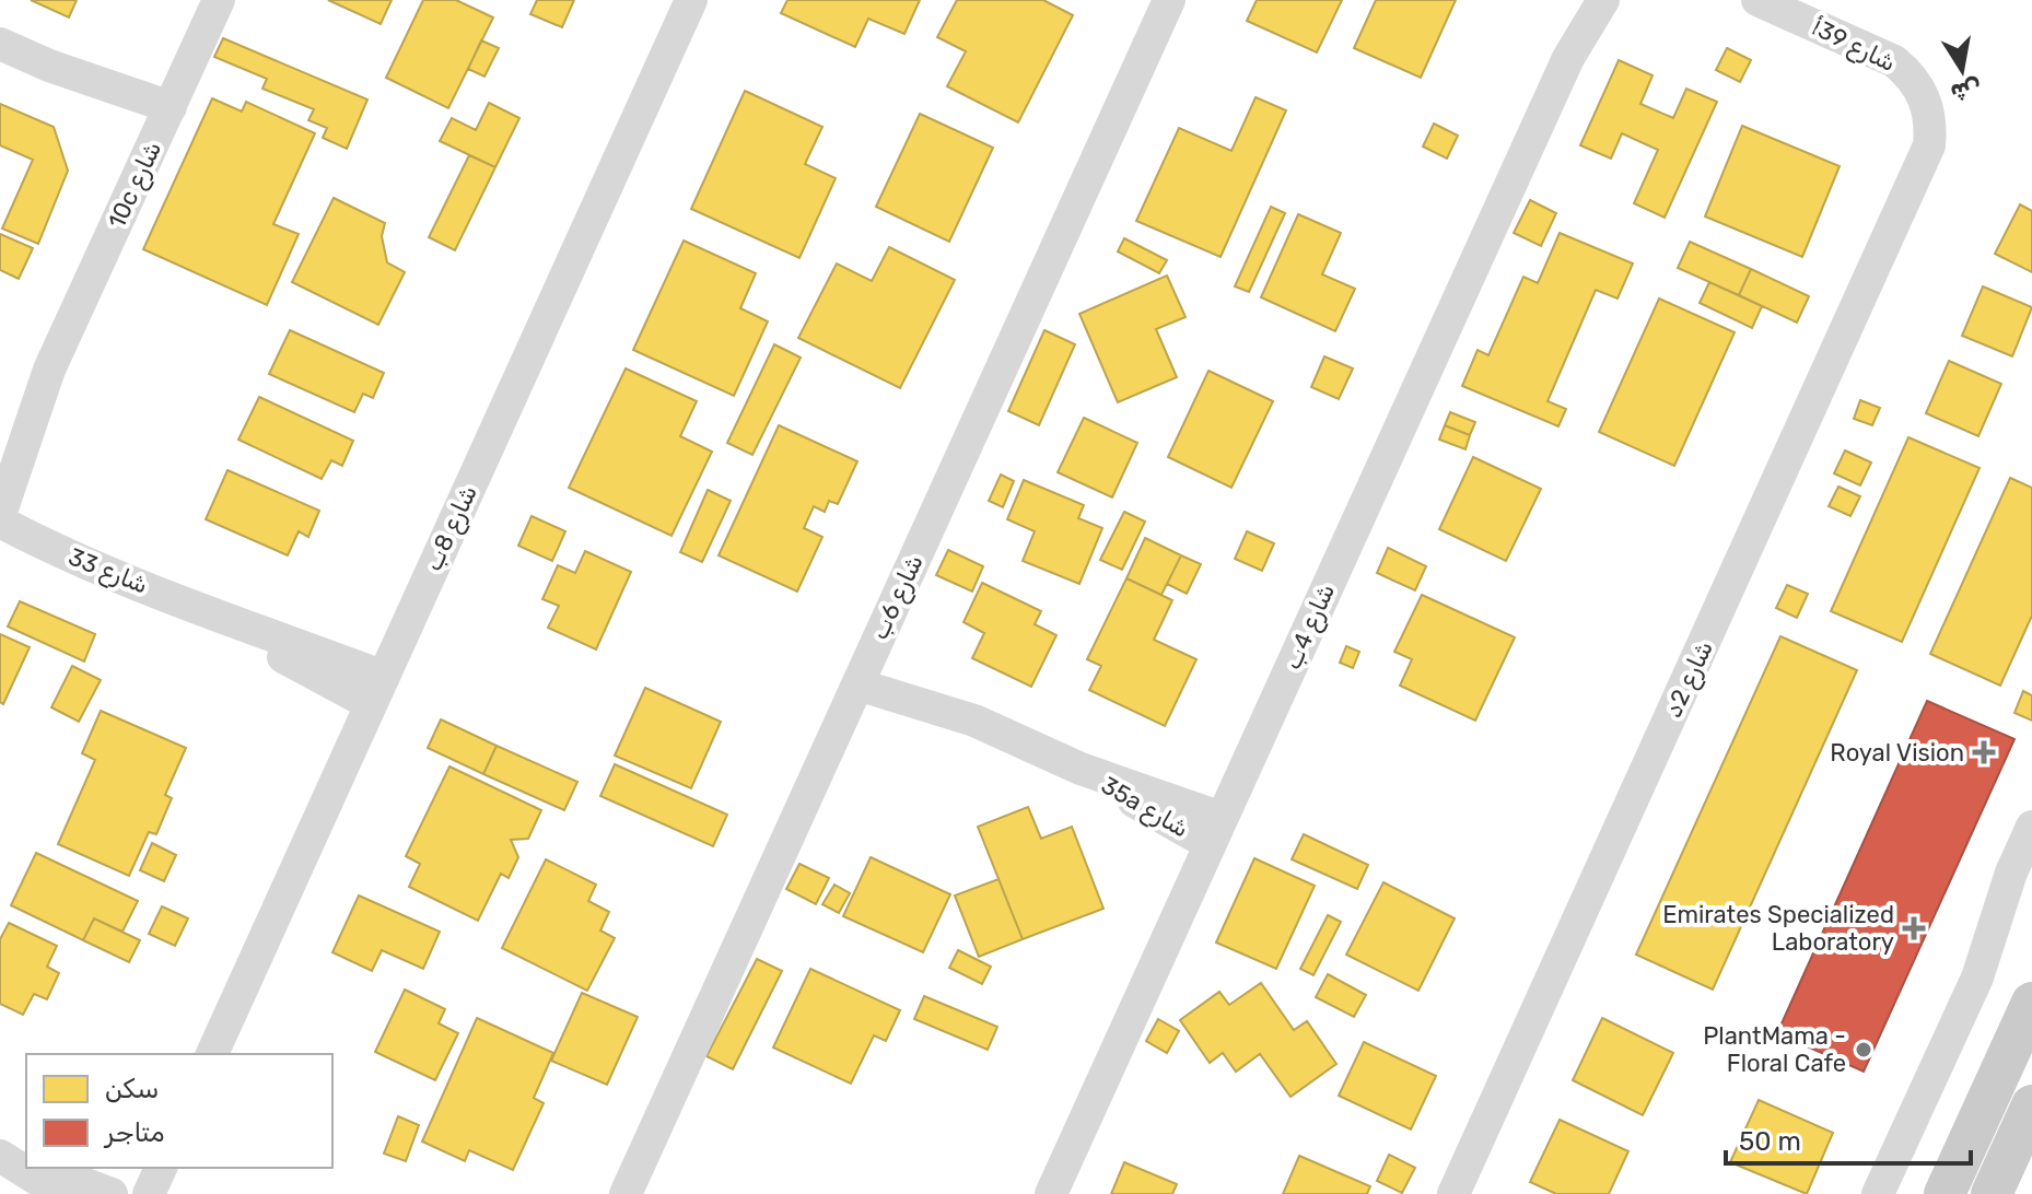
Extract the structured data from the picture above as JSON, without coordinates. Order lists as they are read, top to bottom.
{
  "streets": {
    "street": [
      "شارع 39أ",
      "10c شارع",
      "شارع 8ب",
      "شارع 33",
      "شارع 6ب",
      "شارع 4ب",
      "شارع 2د",
      "35a شارع"
    ]
  },
  "crossings": [
    ["شارع 39أ", "شارع 2د"],
    ["10c شارع", "شارع 33"],
    ["شارع 8ب", "شارع 33"],
    ["شارع 6ب", "35a شارع"],
    ["شارع 4ب", "35a شارع"]
  ],
  "places": {
    "health": ["Royal Vision", "Emirates Specialized Laboratory"],
    "other": ["PlantMama - Floral Cafe"]
  },
  "legend": ["سكن", "متاجر"],
  "scale_bar": "50 m",
  "north": "bottom"
}
